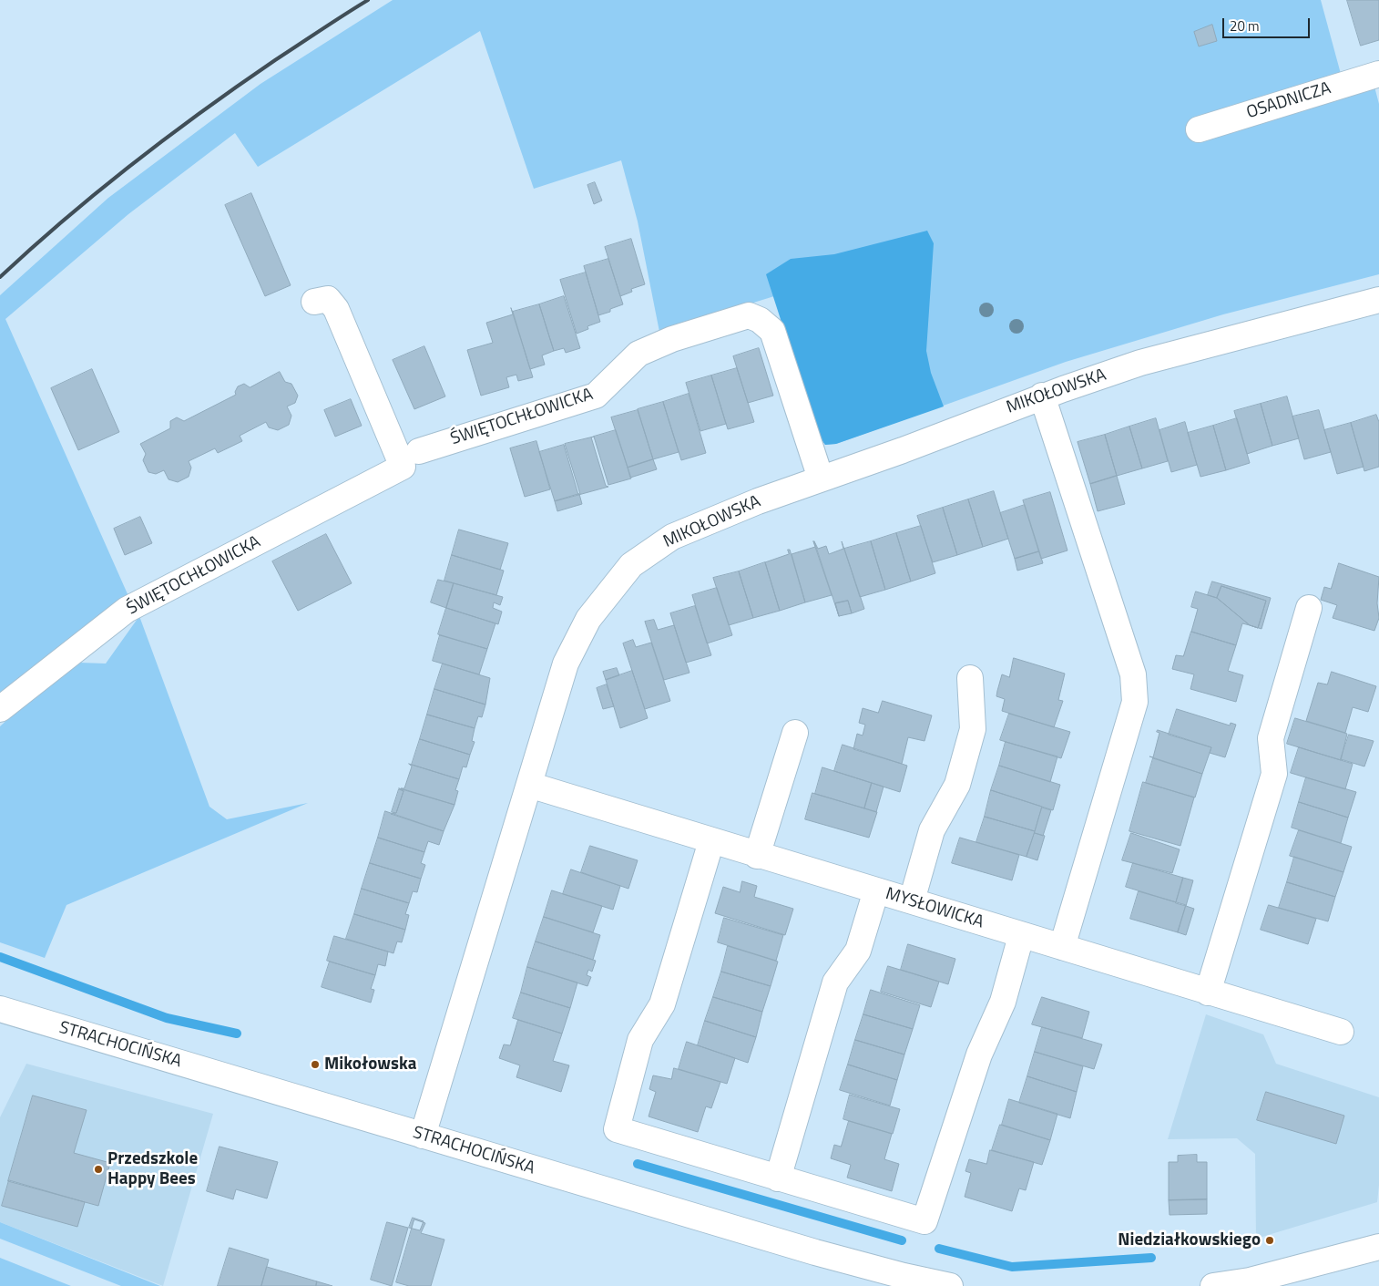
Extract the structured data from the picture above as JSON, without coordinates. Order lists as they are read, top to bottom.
{
  "streets": {
    "street": [
      "OSADNICZA",
      "MIKOŁOWSKA",
      "ŚWIĘTOCHŁOWICKA",
      "MYSŁOWICKA",
      "STRACHOCIŃSKA"
    ]
  },
  "crossings": [
    ["MIKOŁOWSKA", "ŚWIĘTOCHŁOWICKA"],
    ["MIKOŁOWSKA", "MYSŁOWICKA"],
    ["MIKOŁOWSKA", "STRACHOCIŃSKA"]
  ],
  "places": ["Mikołowska", "Przedszkole Happy Bees", "Niedziałkowskiego"],
  "scale_bar": "20 m"
}
